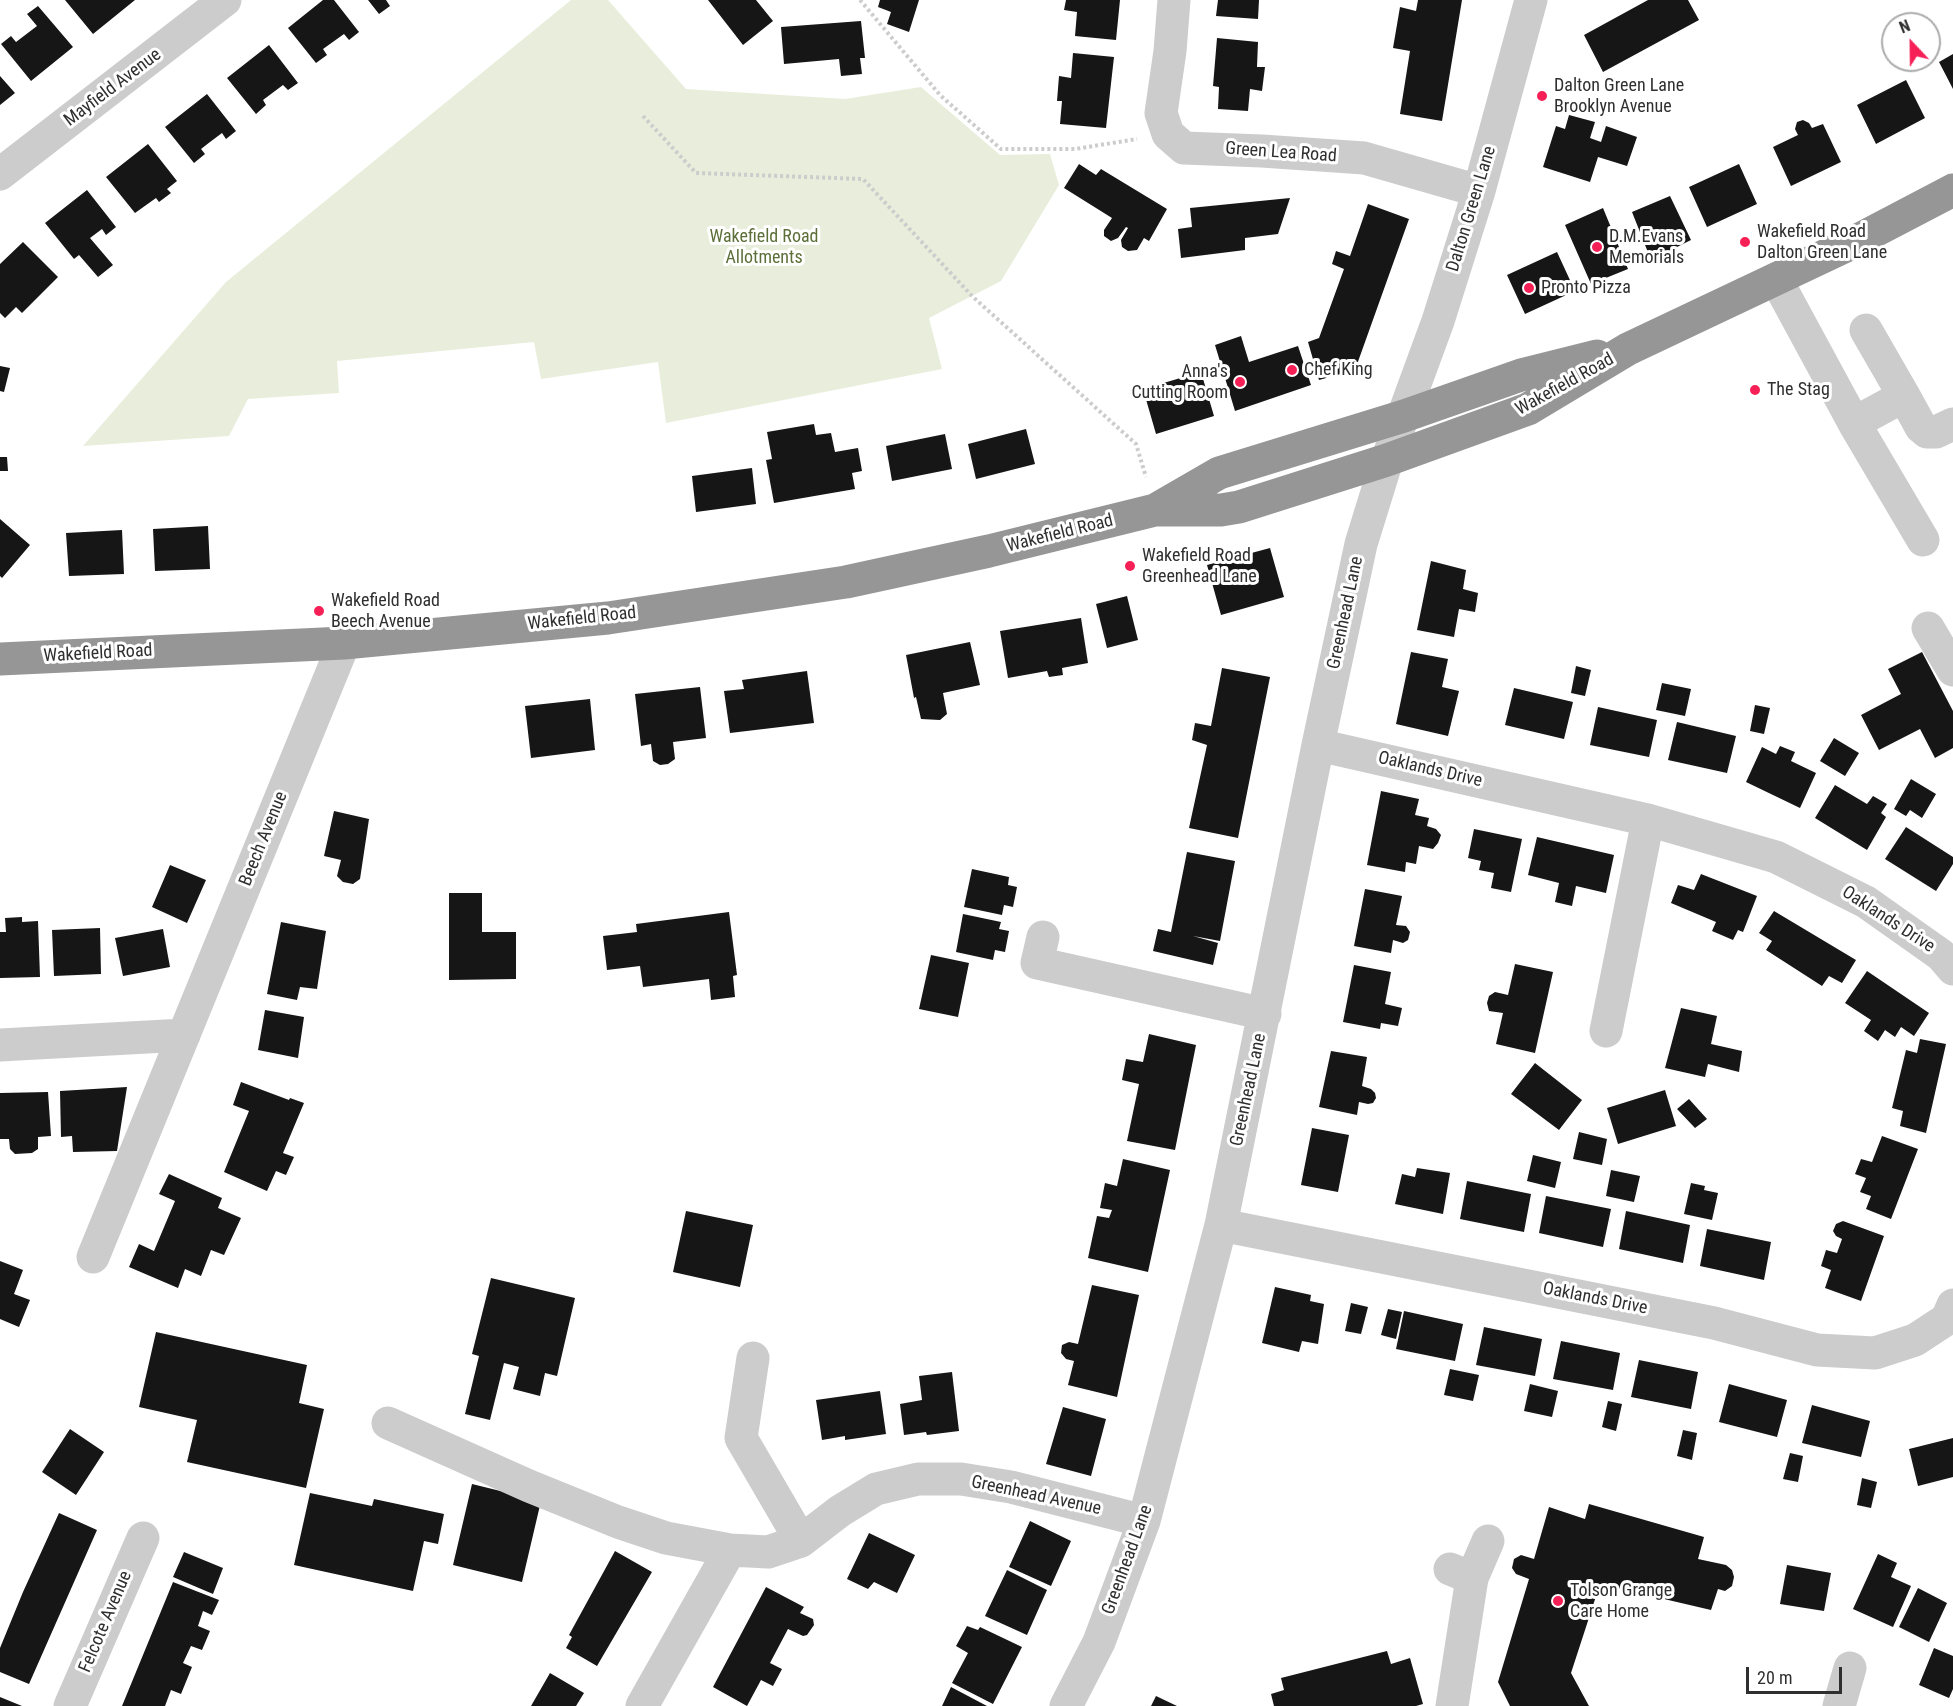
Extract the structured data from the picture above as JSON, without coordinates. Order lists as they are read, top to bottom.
{
  "streets": {
    "highway": ["Wakefield Road"],
    "street": [
      "Mayfield Avenue",
      "Green Lea Road",
      "Dalton Green Lane",
      "Greenhead Lane",
      "Oaklands Drive",
      "Beech Avenue",
      "Greenhead Avenue",
      "Felcote Avenue"
    ]
  },
  "crossings": [
    ["Green Lea Road", "Dalton Green Lane"],
    ["Dalton Green Lane", "Wakefield Road"],
    ["Dalton Green Lane", "Greenhead Lane"],
    ["Wakefield Road", "Greenhead Lane"],
    ["Wakefield Road", "Beech Avenue"],
    ["Greenhead Lane", "Oaklands Drive"],
    ["Greenhead Lane", "Greenhead Avenue"]
  ],
  "parks": ["Wakefield Road Allotments"],
  "places": [
    "Dalton Green Lane Brooklyn Avenue",
    "Wakefield Road Dalton Green Lane",
    "D.M.Evans Memorials",
    "Pronto Pizza",
    "Chef King",
    "Anna's Cutting Room",
    "The Stag",
    "Wakefield Road Greenhead Lane",
    "Wakefield Road Beech Avenue",
    "Tolson Grange Care Home"
  ],
  "scale_bar": "20 m",
  "north": "top"
}
